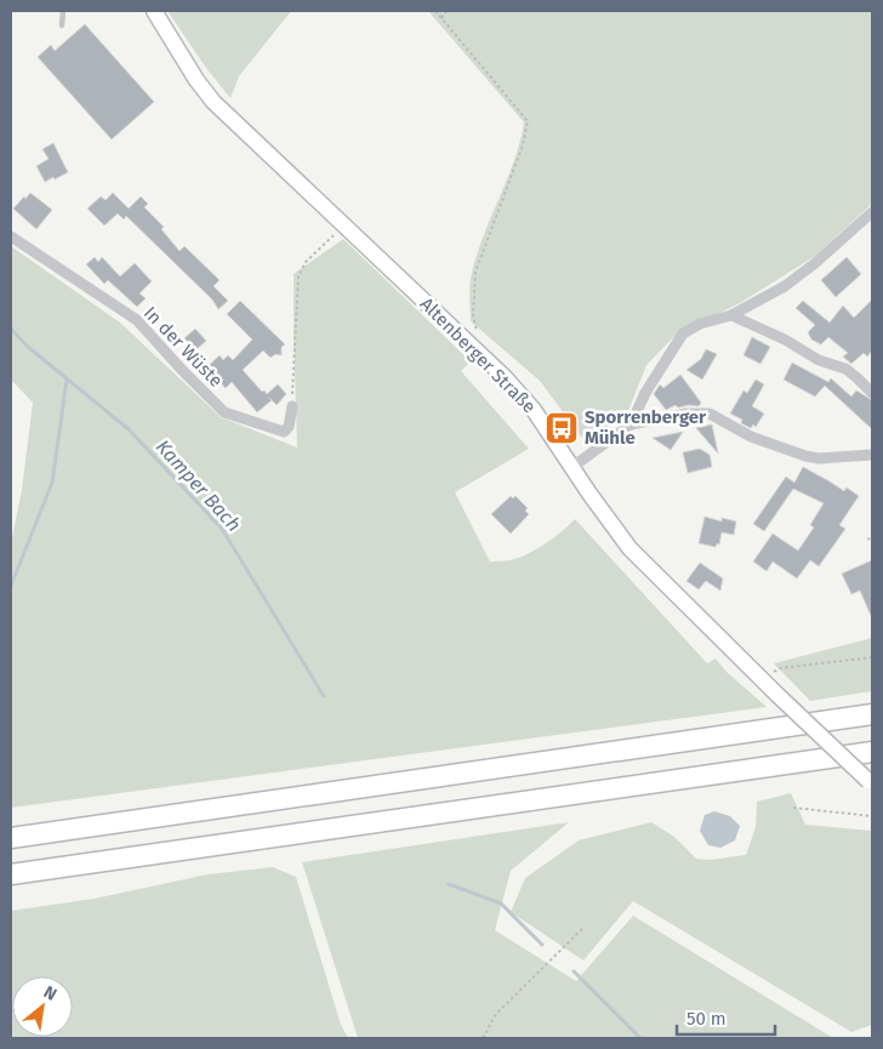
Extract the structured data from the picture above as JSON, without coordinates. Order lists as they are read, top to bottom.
{
  "streets": {
    "main road": ["Altenberger Straße"],
    "street": ["In der Wüste"]
  },
  "water": ["Kamper Bach"],
  "places": {
    "bus stop": ["Sporrenberger Mühle"]
  },
  "scale_bar": "50 m",
  "north": "top right"
}
